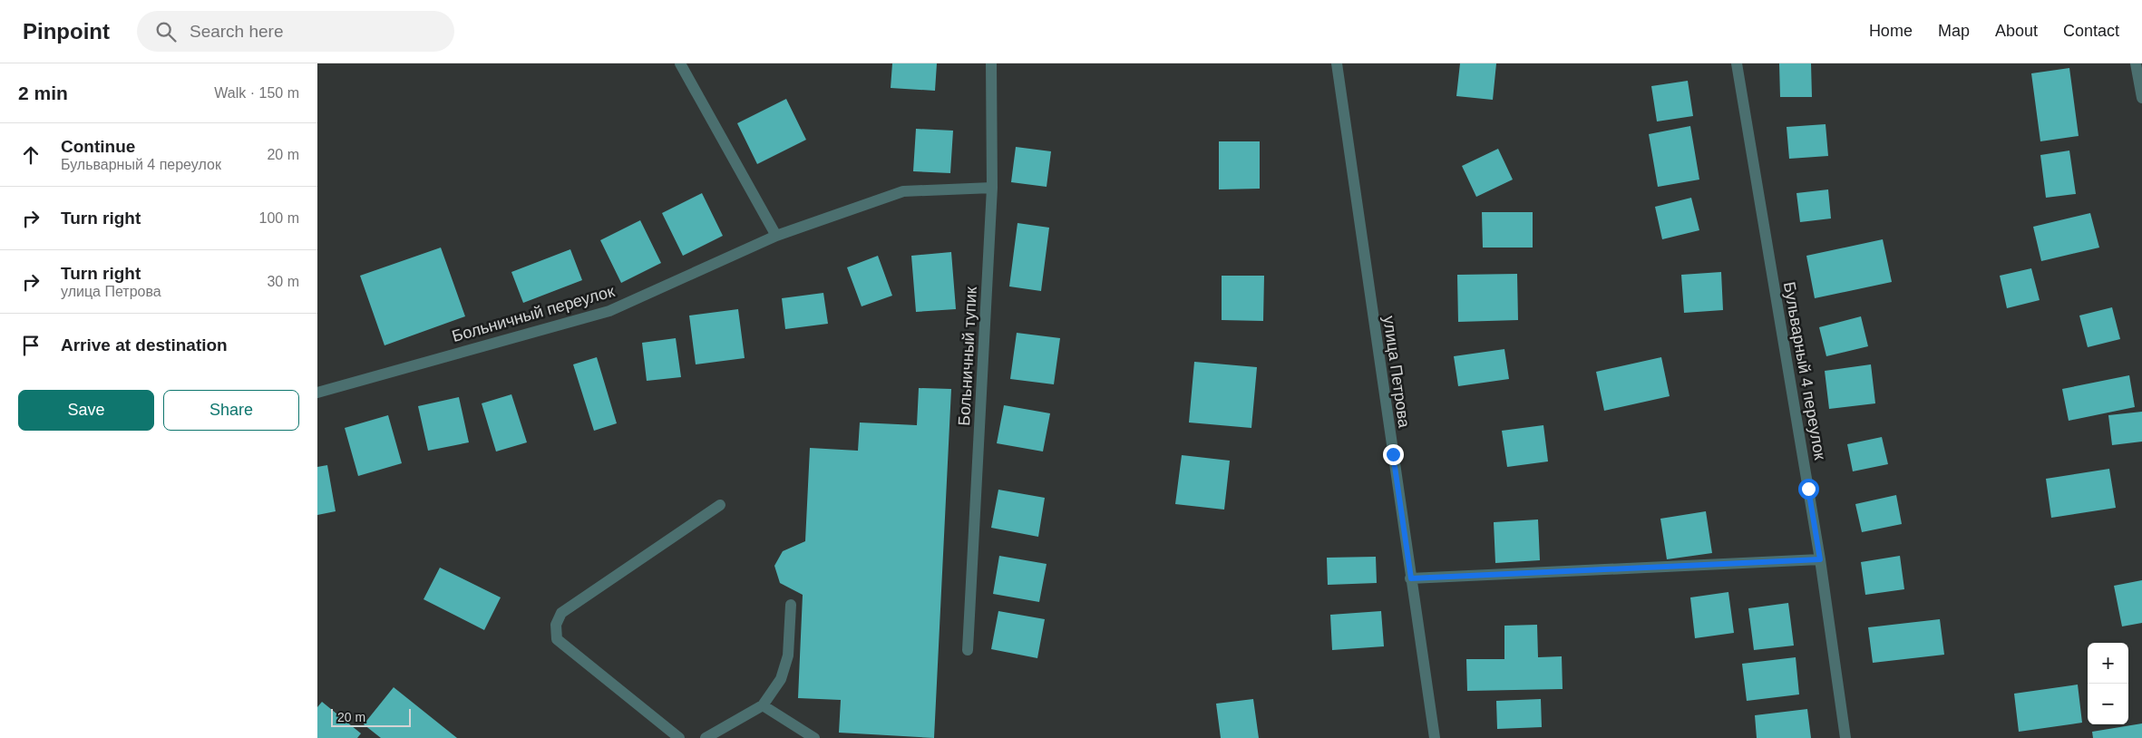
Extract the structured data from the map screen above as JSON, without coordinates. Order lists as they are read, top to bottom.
{
  "streets": {
    "street": [
      "Больничный переулок",
      "Больничный тупик",
      "Бульварный 4 переулок",
      "улица Петрова"
    ]
  },
  "crossings": [
    ["Больничный переулок", "Больничный тупик"]
  ],
  "scale_bar": "20 m",
  "page": {
    "header": "Pinpoint",
    "search": "Search here",
    "nav": [
      "Home",
      "Map",
      "About",
      "Contact"
    ],
    "heading": ["2 min", "Walk · 150 m"],
    "list": [
      ["Continue", "Бульварный 4 переулок", "20 m"],
      ["Turn right", "100 m"],
      ["Turn right", "улица Петрова", "30 m"],
      "Arrive at destination"
    ],
    "buttons": ["Save", "Share"],
    "map_buttons": ["+", "−"],
    "scale": "20 m"
  }
}
